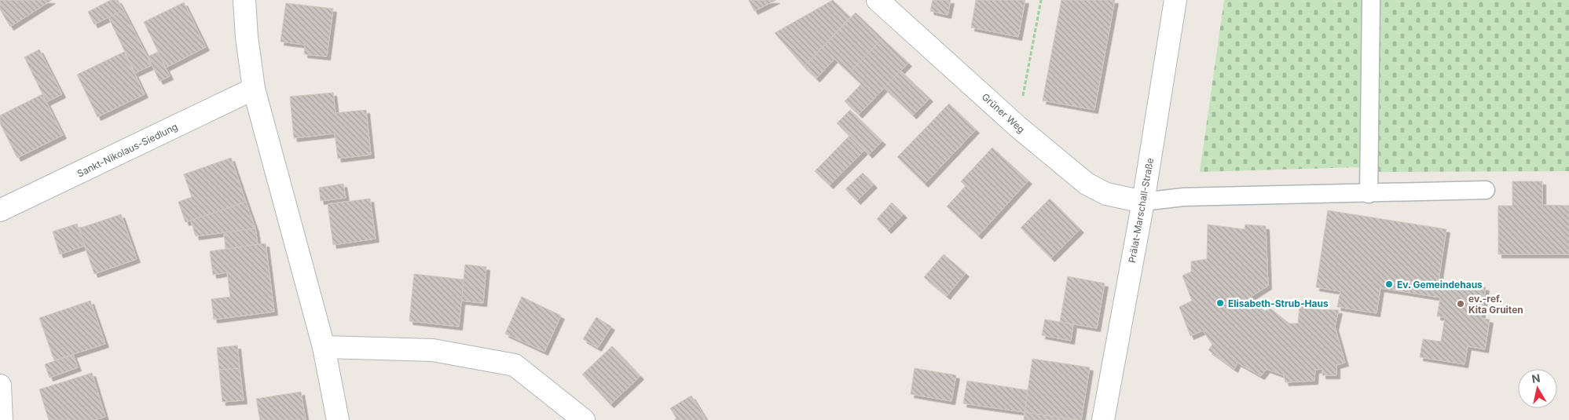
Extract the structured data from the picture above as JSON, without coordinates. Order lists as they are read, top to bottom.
{
  "streets": {
    "street": ["Grüner Weg", "Sankt-Nikolaus-Siedlung", "Prälat-Marschall-Straße"]
  },
  "crossings": [
    ["Grüner Weg", "Prälat-Marschall-Straße"]
  ],
  "places": ["Ev. Gemeindehaus", "Elisabeth-Strub-Haus", "ev.-ref. Kita Gruiten"],
  "north": "top"
}
